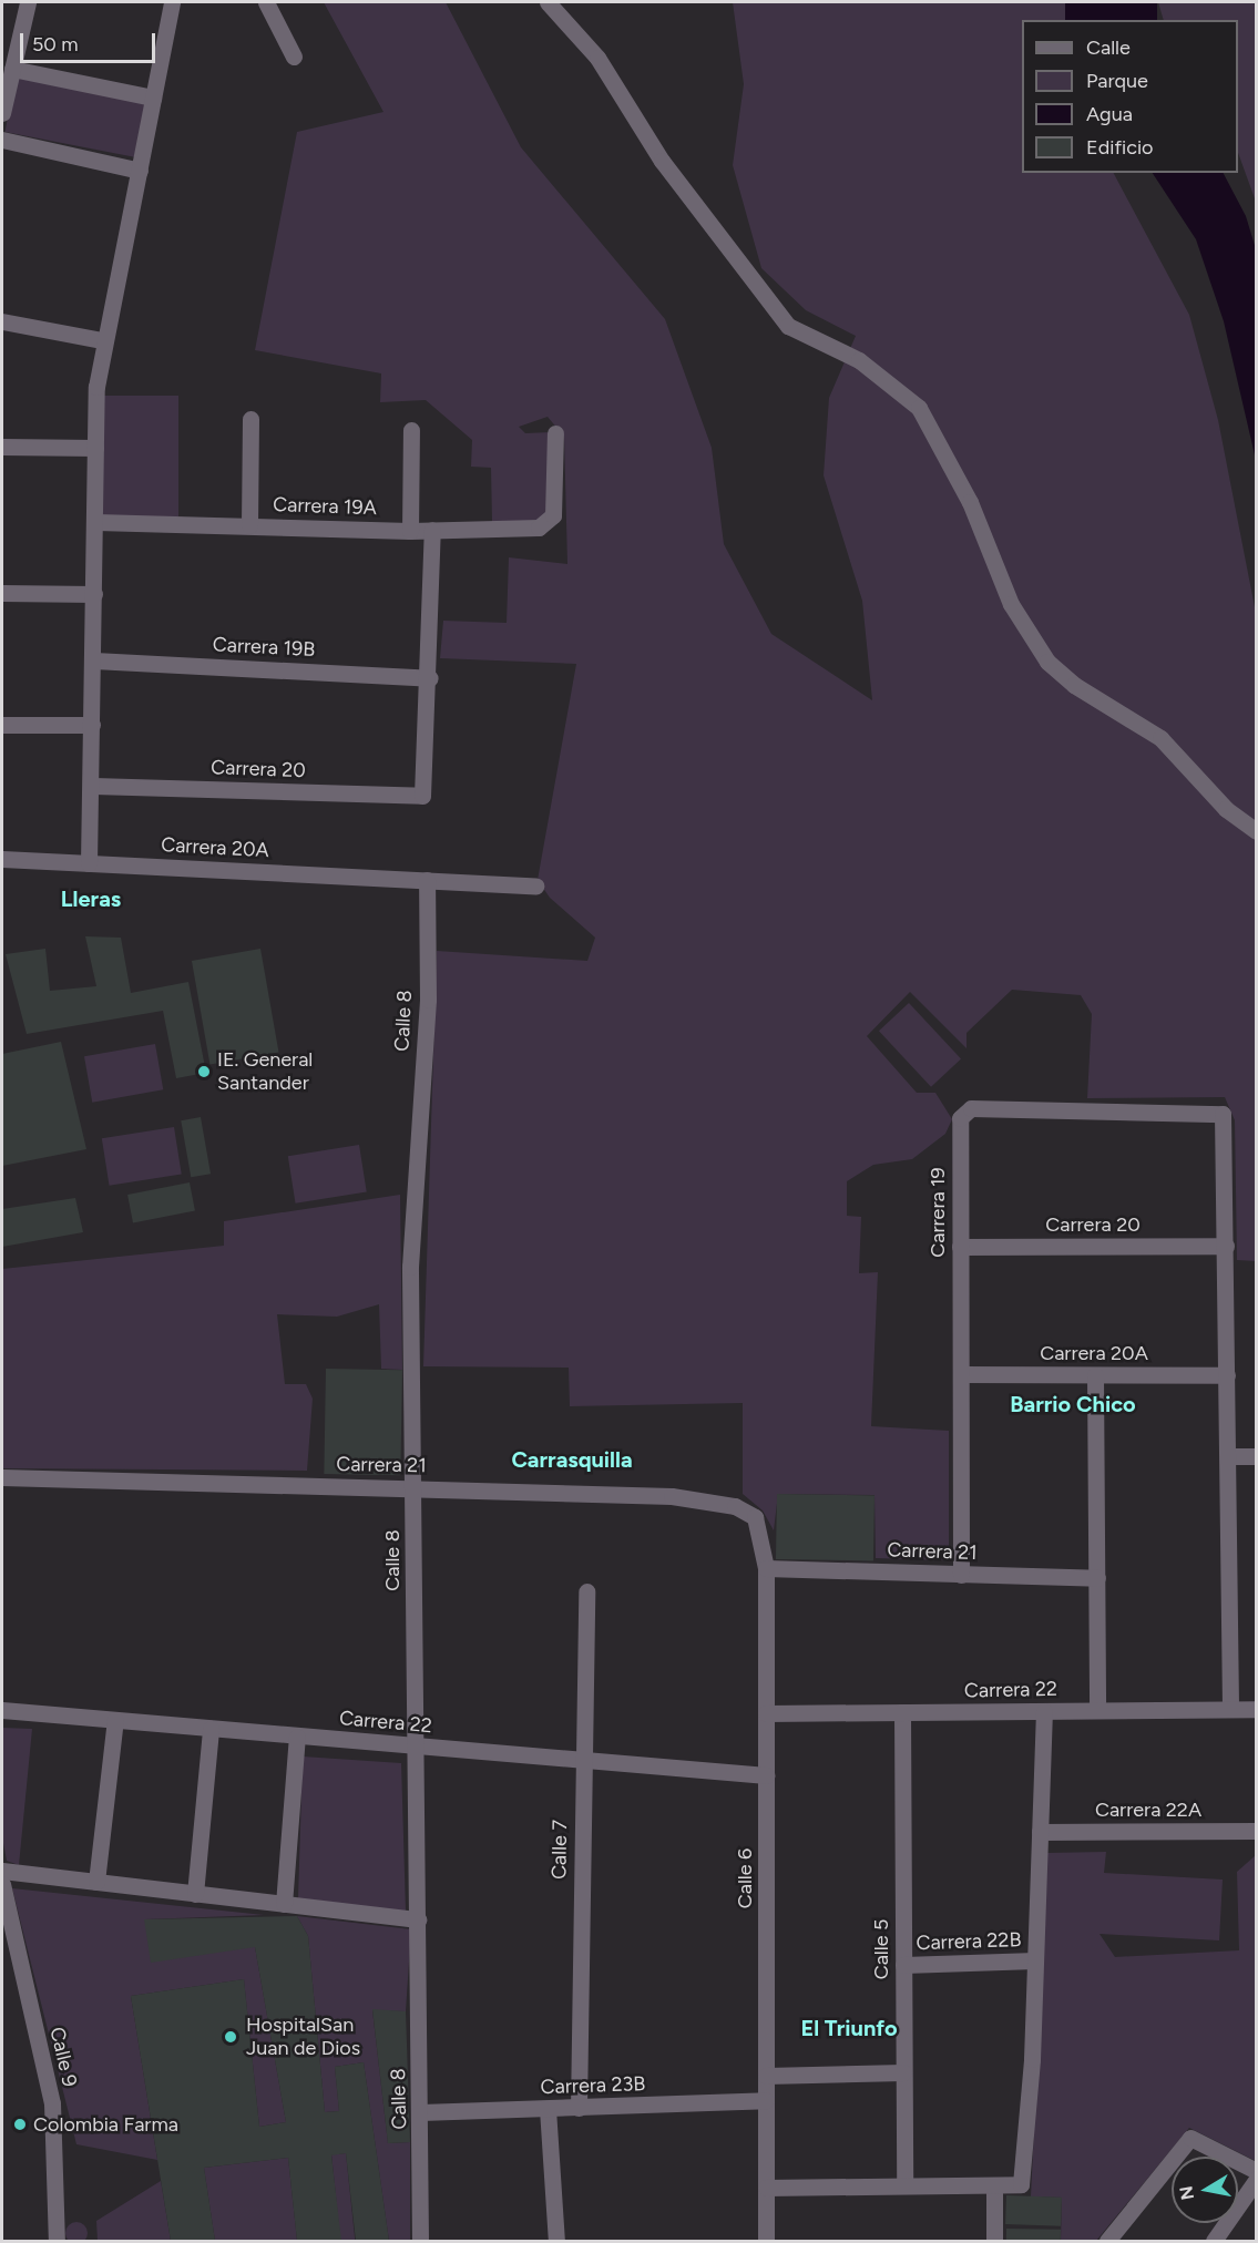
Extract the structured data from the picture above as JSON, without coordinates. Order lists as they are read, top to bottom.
{
  "streets": {
    "street": [
      "Carrera 19A",
      "Carrera 19B",
      "Carrera 20",
      "Carrera 20A",
      "Calle 8",
      "Carrera 19",
      "Carrera 21",
      "Carrera 22",
      "Carrera 22A",
      "Calle 7",
      "Calle 6",
      "Carrera 22B",
      "Calle 5",
      "Calle 9",
      "Carrera 23B"
    ]
  },
  "crossings": [
    ["Carrera 19B", "Carrera 20"],
    ["Carrera 20", "Carrera 19"],
    ["Carrera 20A", "Calle 8"],
    ["Carrera 20A", "Carrera 19"],
    ["Calle 8", "Carrera 21"],
    ["Calle 8", "Carrera 22"],
    ["Calle 8", "Carrera 23B"],
    ["Carrera 19", "Carrera 21"],
    ["Carrera 21", "Calle 6"],
    ["Carrera 22", "Calle 7"],
    ["Carrera 22", "Calle 6"],
    ["Carrera 22", "Calle 5"],
    ["Calle 7", "Carrera 23B"],
    ["Calle 6", "Carrera 23B"],
    ["Carrera 22B", "Calle 5"]
  ],
  "districts": [
    "Lleras",
    "Barrio Chico",
    "Carrasquilla",
    "El Triunfo"
  ],
  "places": ["IE. General Santander", "HospitalSan Juan de Dios", "Colombia Farma"],
  "legend": [
    "Calle",
    "Parque",
    "Agua",
    "Edificio"
  ],
  "scale_bar": "50 m",
  "north": "left"
}
